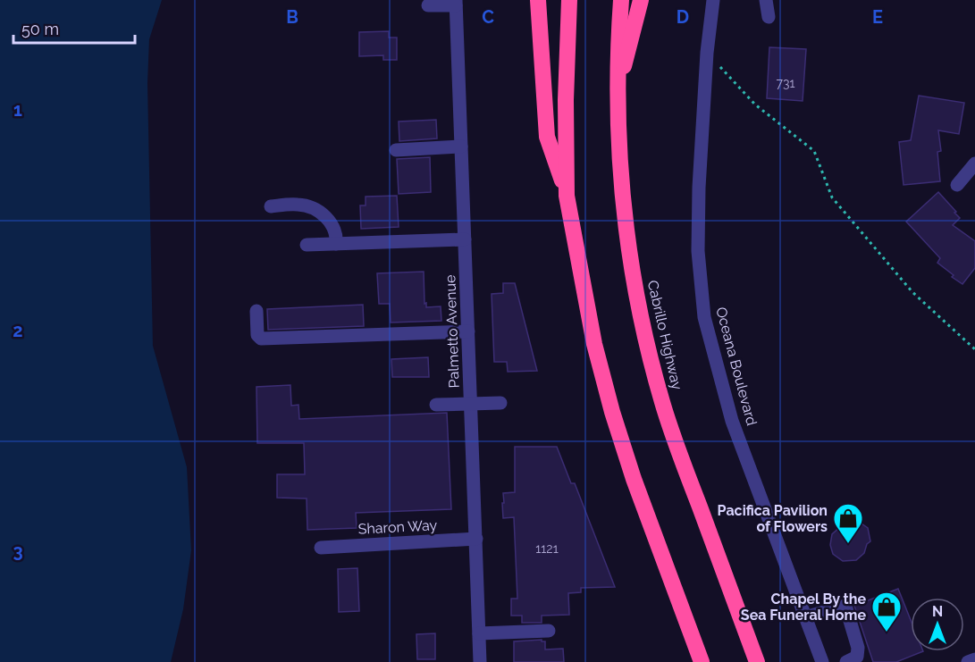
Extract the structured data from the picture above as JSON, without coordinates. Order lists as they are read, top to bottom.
{
  "streets": {
    "highway": ["Cabrillo Highway"],
    "street": ["Palmetto Avenue", "Oceana Boulevard", "Sharon Way"]
  },
  "crossings": [
    ["Palmetto Avenue", "Sharon Way"]
  ],
  "places": {
    "shop": ["Pacifica Pavilion of Flowers", "Chapel By the Sea Funeral Home"]
  },
  "house_numbers": ["731", "1121"],
  "scale_bar": "50 m",
  "north": "top",
  "grid": {
    "columns": [
      "B",
      "C",
      "D",
      "E"
    ],
    "rows": ["1", "2", "3"]
  }
}
